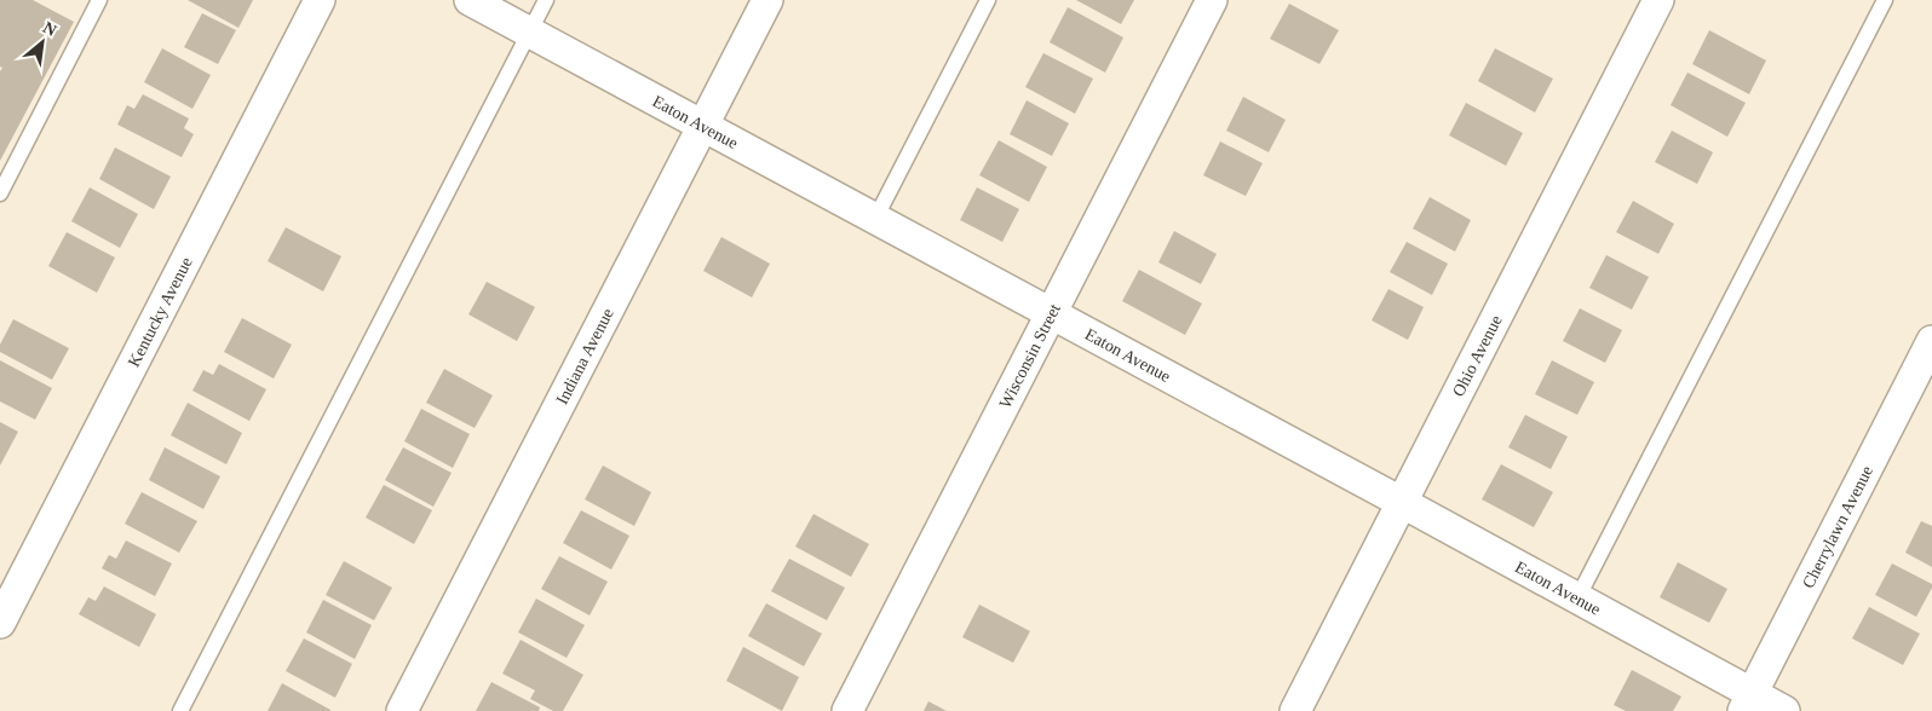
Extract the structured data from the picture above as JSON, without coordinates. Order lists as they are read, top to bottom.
{
  "streets": {
    "street": [
      "Eaton Avenue",
      "Kentucky Avenue",
      "Indiana Avenue",
      "Wisconsin Street",
      "Ohio Avenue",
      "Cherrylawn Avenue"
    ]
  },
  "crossings": [
    ["Eaton Avenue", "Indiana Avenue"],
    ["Eaton Avenue", "Wisconsin Street"],
    ["Eaton Avenue", "Ohio Avenue"],
    ["Eaton Avenue", "Cherrylawn Avenue"]
  ],
  "north": "top right"
}
